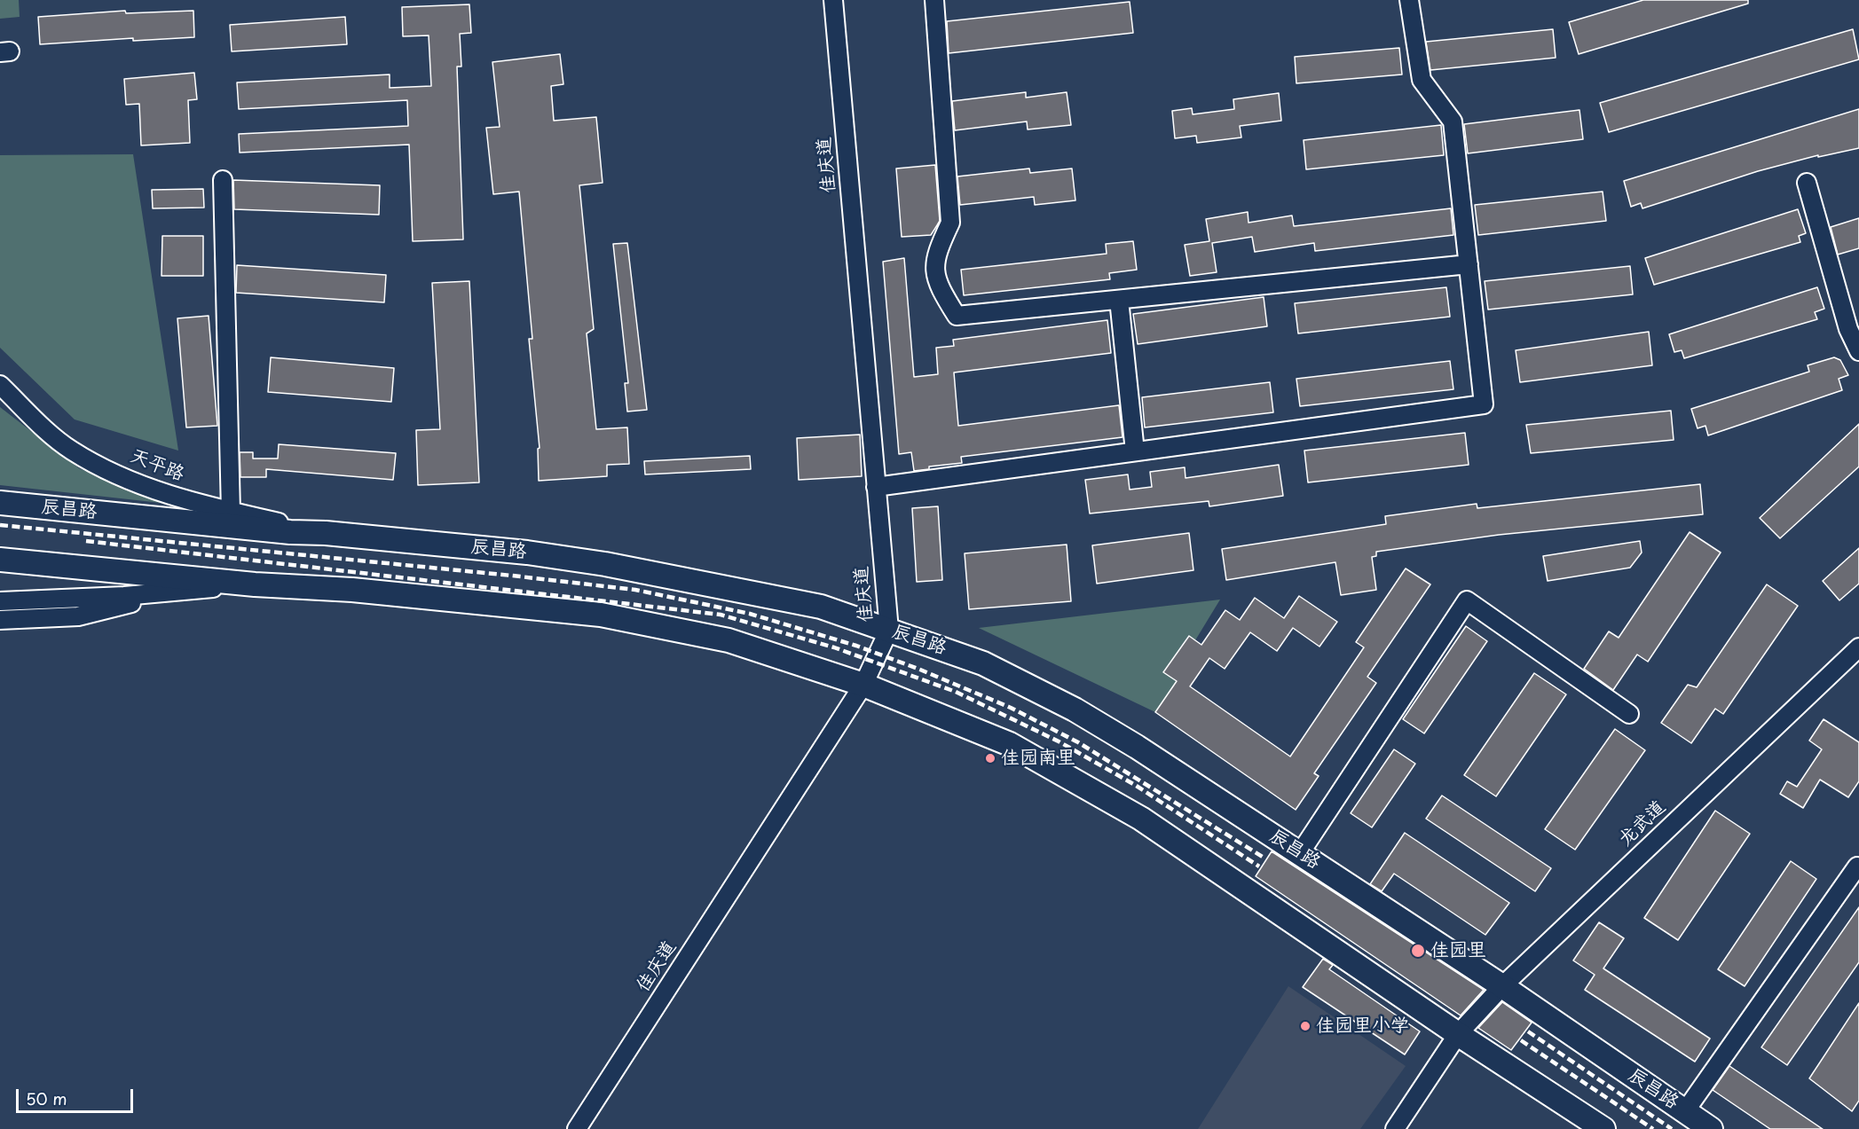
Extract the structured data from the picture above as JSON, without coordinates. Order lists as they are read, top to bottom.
{
  "streets": {
    "main road": ["辰昌路"],
    "street": ["佳庆道", "天平路", "龙武道"]
  },
  "crossings": [
    ["佳庆道", "辰昌路"],
    ["天平路", "辰昌路"],
    ["辰昌路", "龙武道"]
  ],
  "places": ["佳园南里", "佳园里", "佳园里小学"],
  "scale_bar": "50 m"
}
